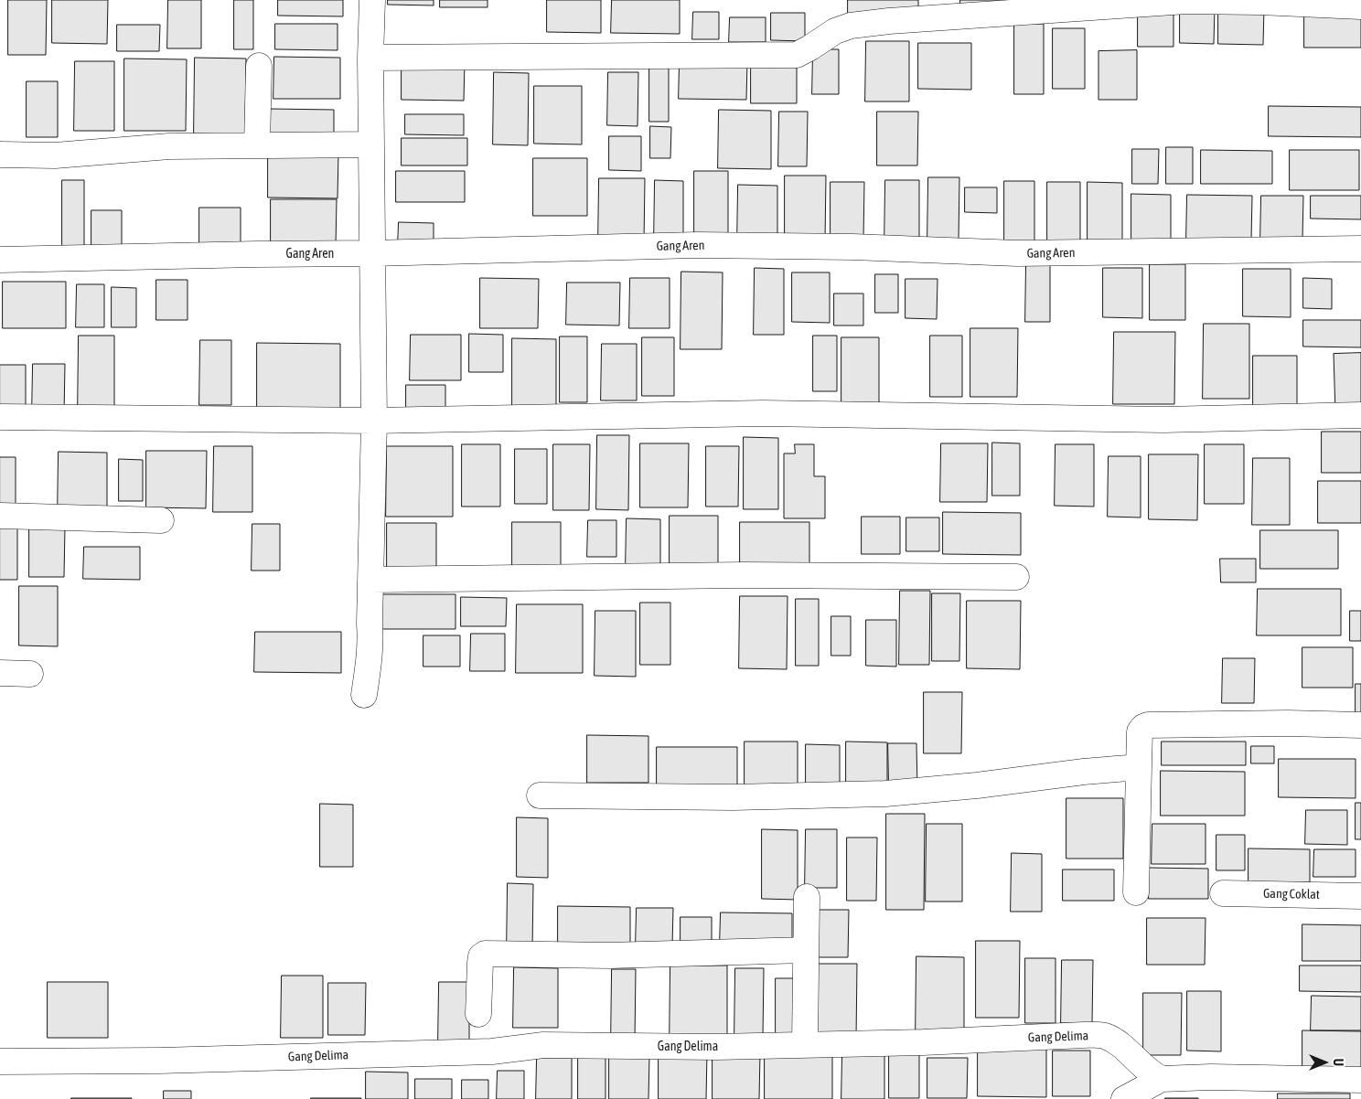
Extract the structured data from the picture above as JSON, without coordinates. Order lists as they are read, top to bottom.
{
  "streets": {
    "street": ["Gang Aren", "Gang Coklat", "Gang Delima"]
  },
  "north": "right"
}
